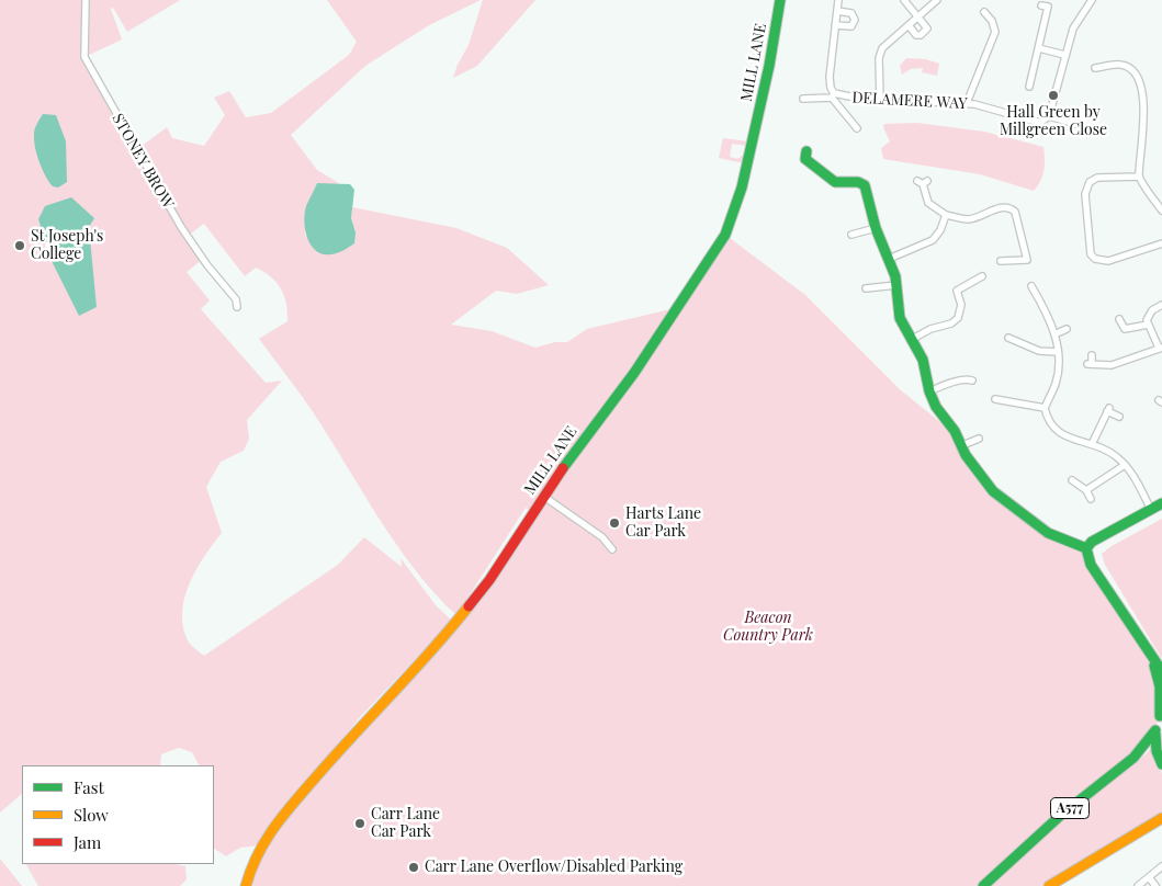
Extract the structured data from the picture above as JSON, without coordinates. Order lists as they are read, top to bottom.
{
  "streets": {
    "street": [
      "MILL LANE",
      "DELAMERE WAY",
      "STONEY BROW",
      "A577"
    ]
  },
  "parks": ["Beacon Country Park"],
  "places": [
    "Hall Green by Millgreen Close",
    "St Joseph's College",
    "Harts Lane Car Park",
    "Carr Lane Car Park",
    "Carr Lane Overflow/Disabled Parking"
  ],
  "legend": ["Fast", "Slow", "Jam"]
}
